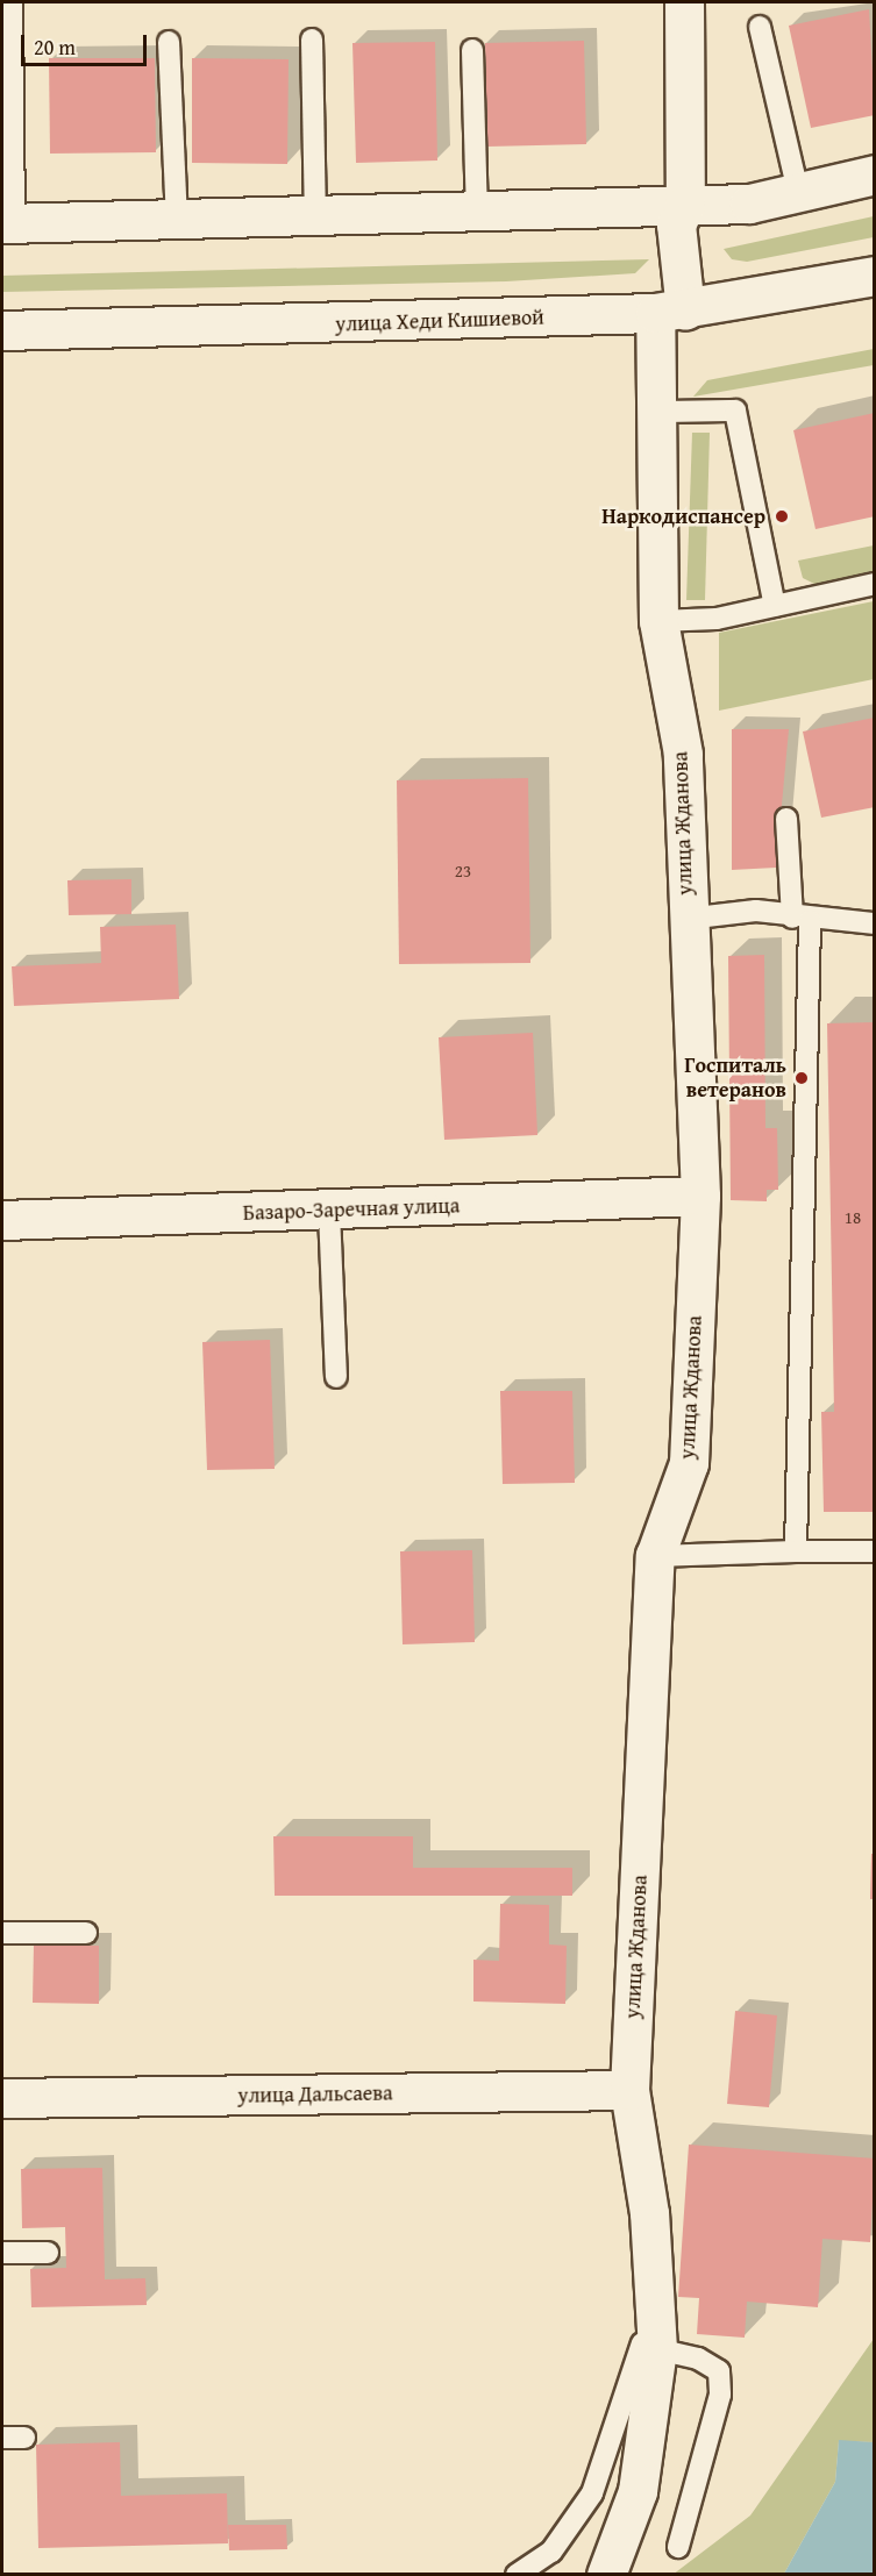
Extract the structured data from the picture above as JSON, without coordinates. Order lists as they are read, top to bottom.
{
  "streets": {
    "street": [
      "улица Хеди Кишиевой",
      "улица Жданова",
      "Базаро-Заречная улица",
      "улица Дальсаева"
    ]
  },
  "crossings": [
    ["улица Хеди Кишиевой", "улица Жданова"],
    ["улица Жданова", "Базаро-Заречная улица"],
    ["улица Жданова", "улица Дальсаева"]
  ],
  "places": ["Наркодиспансер", "Госпиталь ветеранов"],
  "house_numbers": ["23", "18"],
  "scale_bar": "20 m"
}
